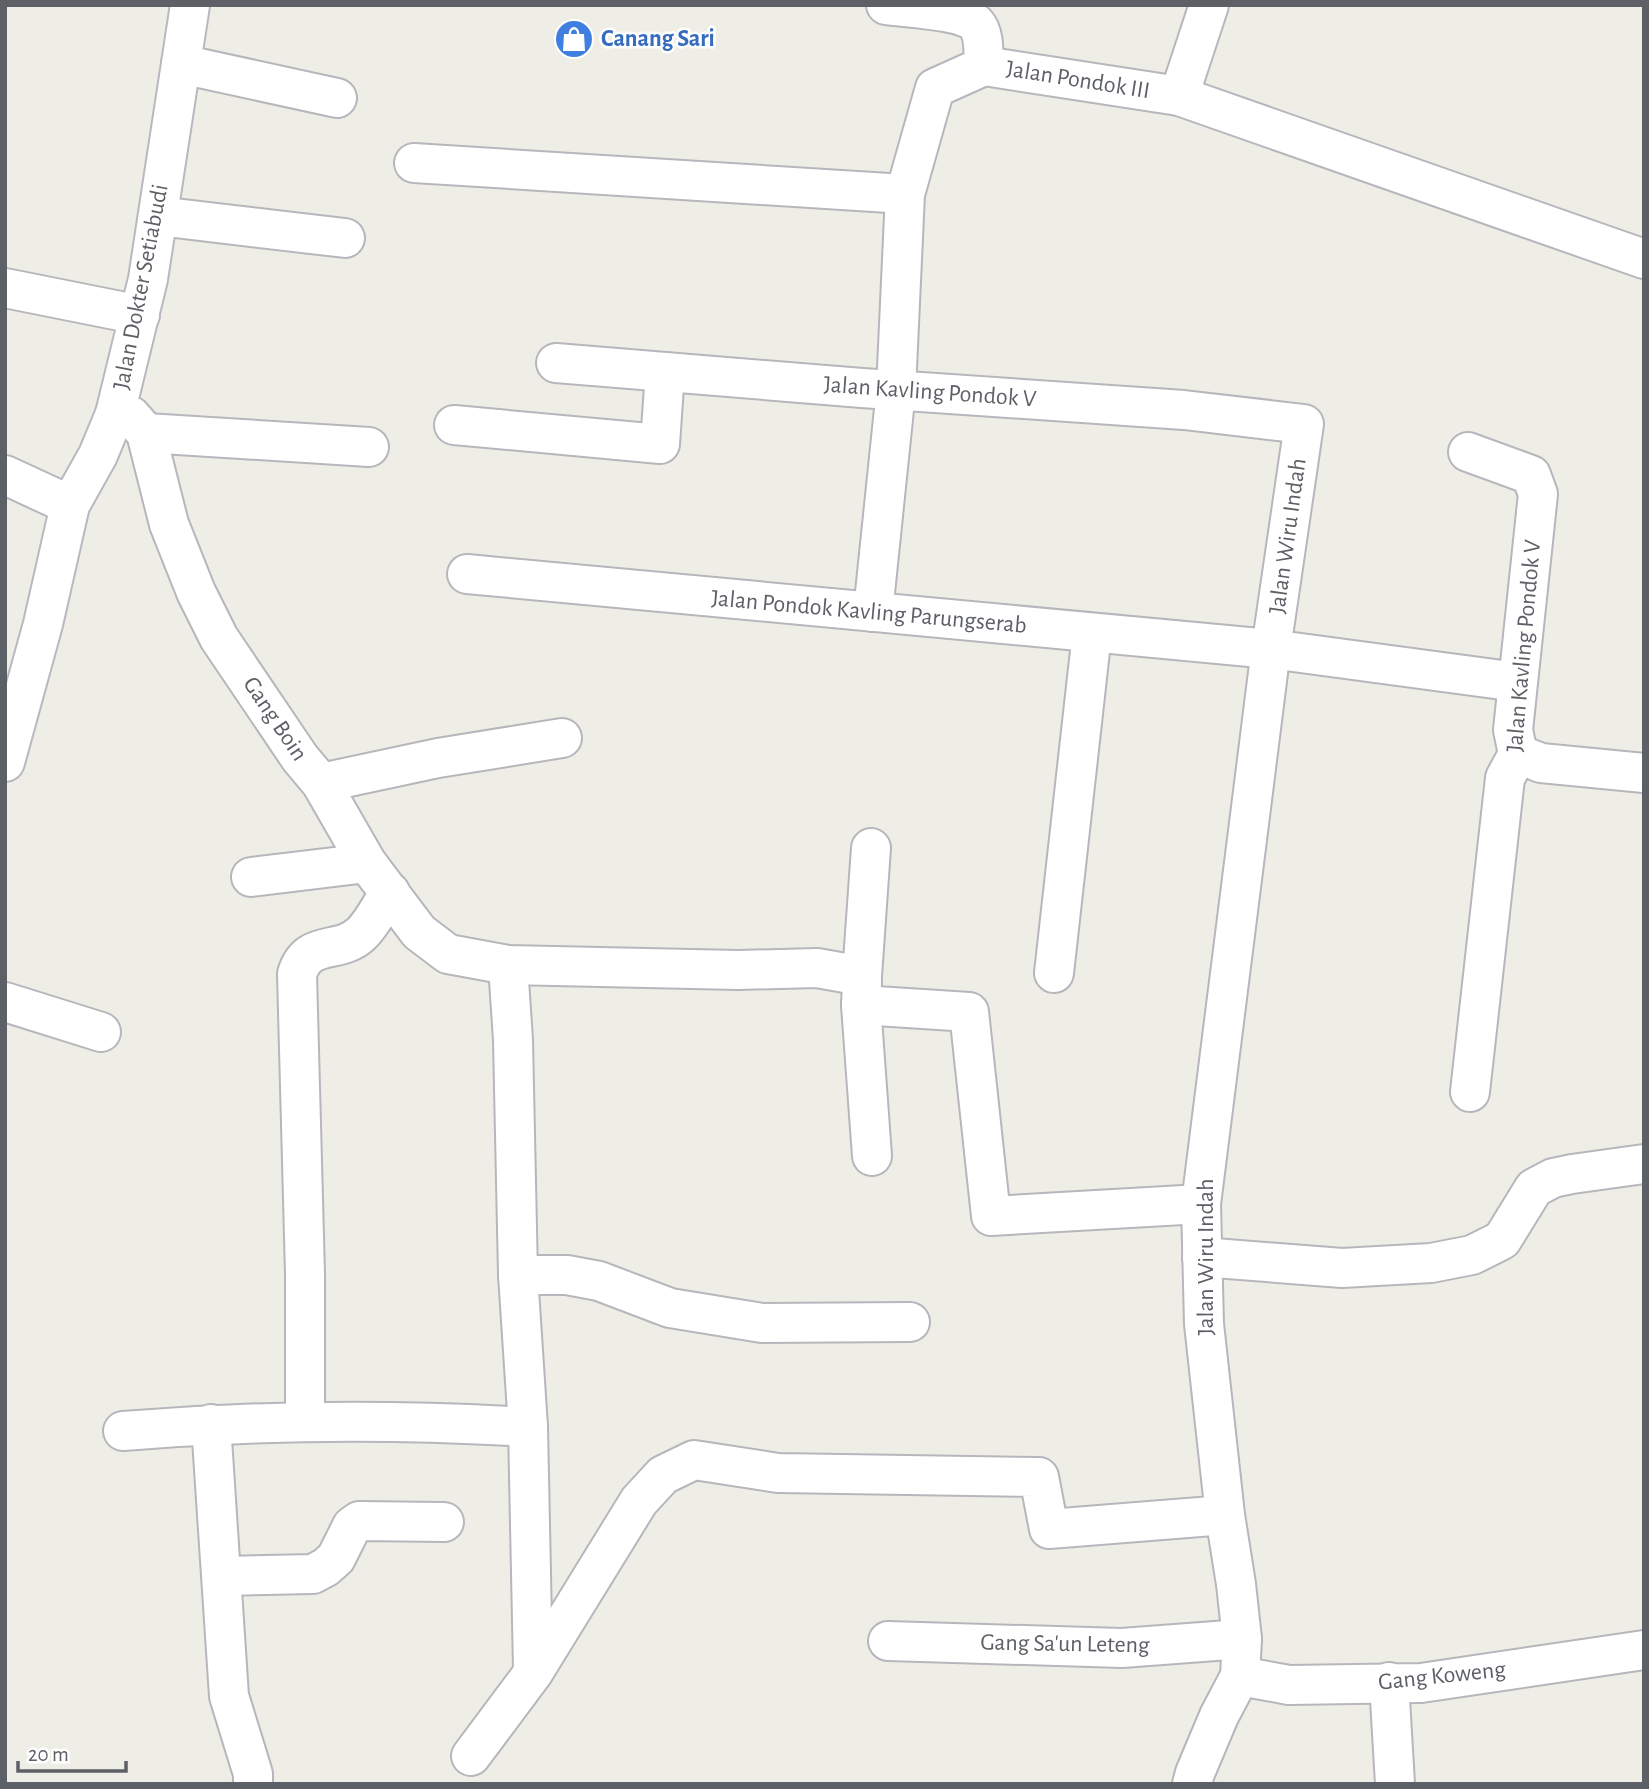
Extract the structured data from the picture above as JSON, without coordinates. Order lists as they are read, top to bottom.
{
  "streets": {
    "street": [
      "Jalan Pondok III",
      "Jalan Dokter Setiabudi",
      "Jalan Kavling Pondok V",
      "Jalan Wiru Indah",
      "Jalan Pondok Kavling Parungserab",
      "Gang Boin",
      "Gang Sa'un Leteng",
      "Gang Koweng"
    ]
  },
  "crossings": [
    ["Jalan Pondok III", "Jalan Kavling Pondok V"],
    ["Jalan Pondok III", "Jalan Pondok Kavling Parungserab"],
    ["Jalan Dokter Setiabudi", "Gang Boin"],
    ["Jalan Kavling Pondok V", "Jalan Wiru Indah"],
    ["Jalan Kavling Pondok V", "Jalan Pondok Kavling Parungserab"],
    ["Jalan Wiru Indah", "Jalan Pondok Kavling Parungserab"],
    ["Jalan Wiru Indah", "Gang Boin"],
    ["Jalan Wiru Indah", "Gang Sa'un Leteng"],
    ["Jalan Wiru Indah", "Gang Koweng"],
    ["Gang Sa'un Leteng", "Gang Koweng"]
  ],
  "places": {
    "shop": ["Canang Sari"]
  },
  "scale_bar": "20 m"
}
